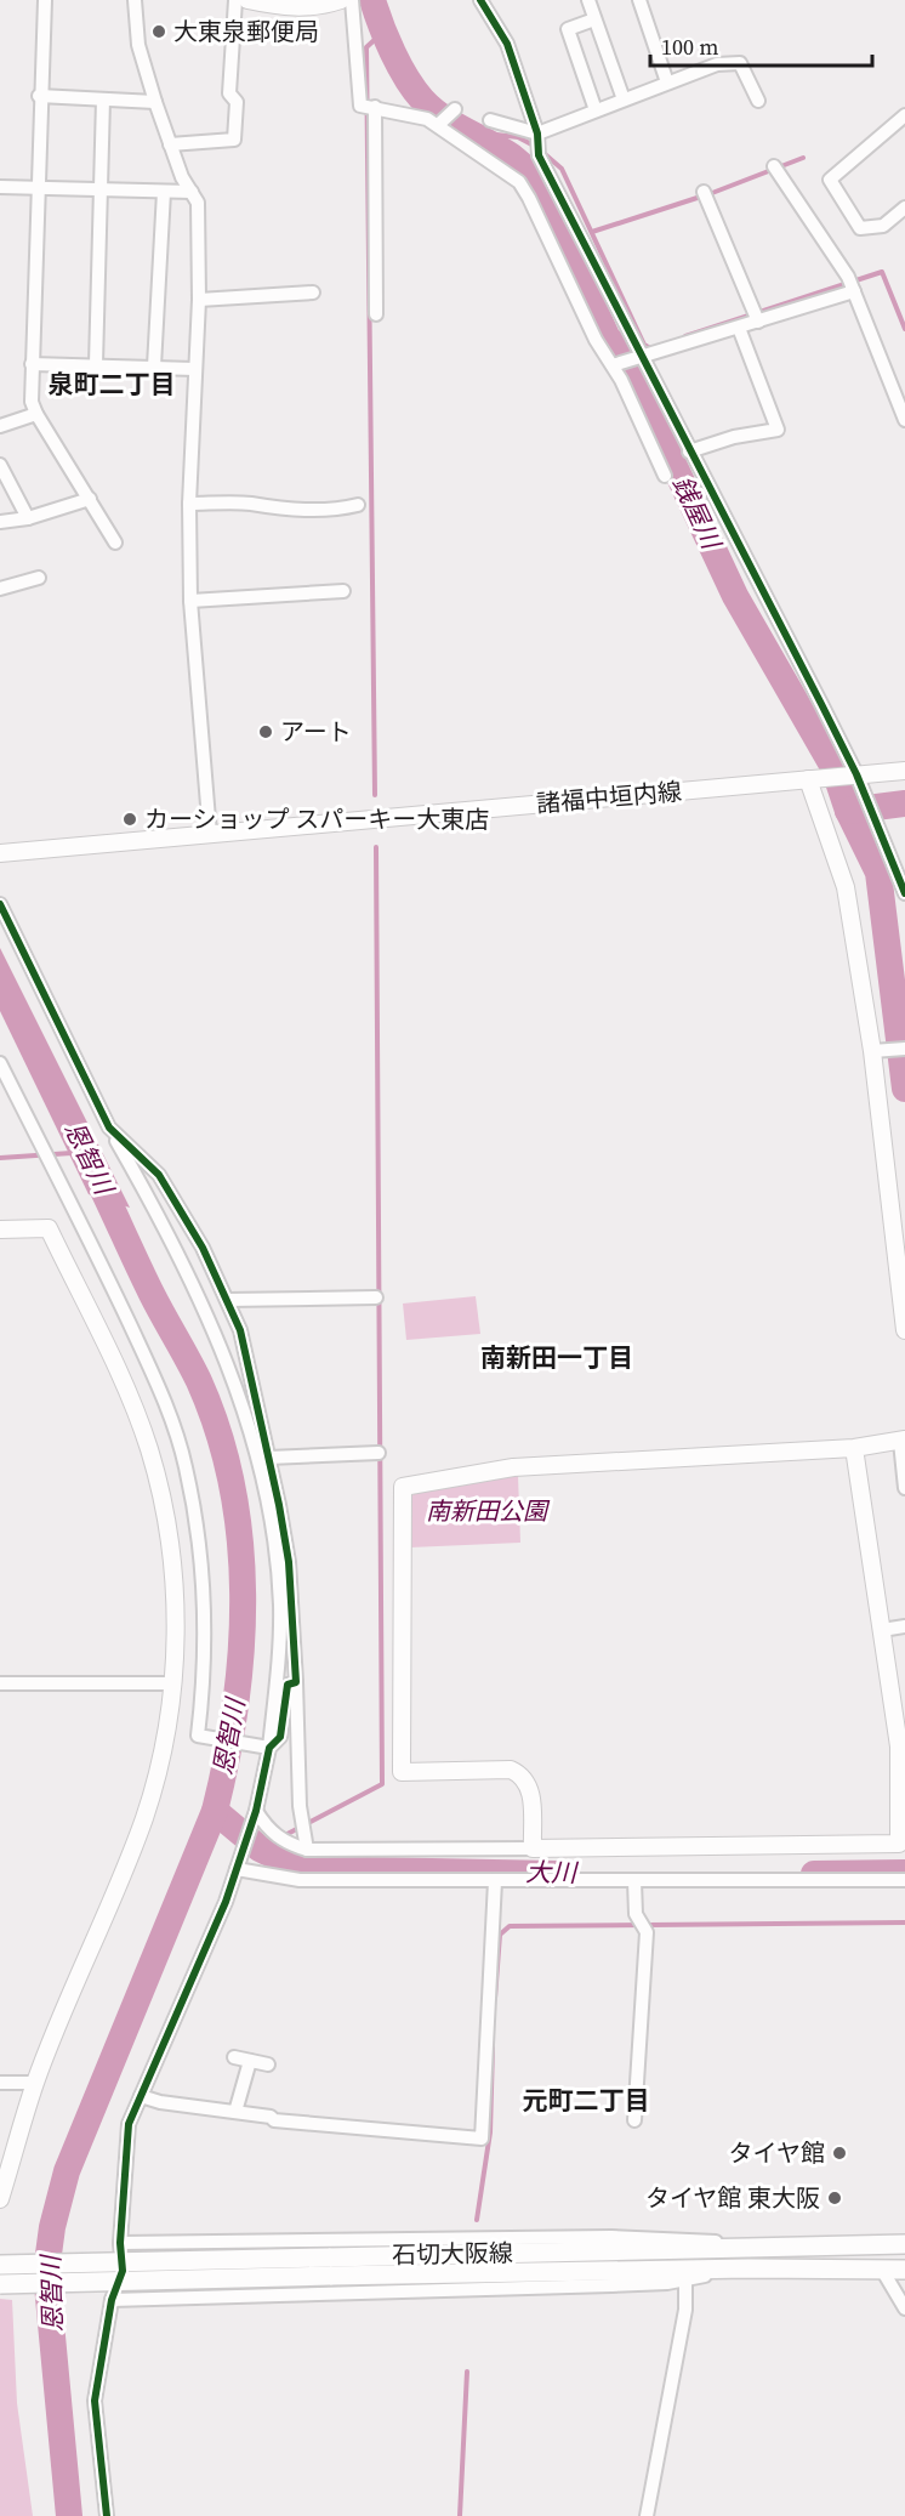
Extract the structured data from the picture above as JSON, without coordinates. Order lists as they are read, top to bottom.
{
  "streets": {
    "main road": ["石切大阪線"],
    "street": ["諸福中垣内線"]
  },
  "districts": ["泉町二丁目", "南新田一丁目", "元町二丁目"],
  "water": ["銭屋川", "恩智川", "大川"],
  "parks": ["南新田公園"],
  "places": [
    "大東泉郵便局",
    "アート",
    "カーショップ スパーキー大東店",
    "タイヤ館",
    "タイヤ館 東大阪"
  ],
  "scale_bar": "100 m"
}
